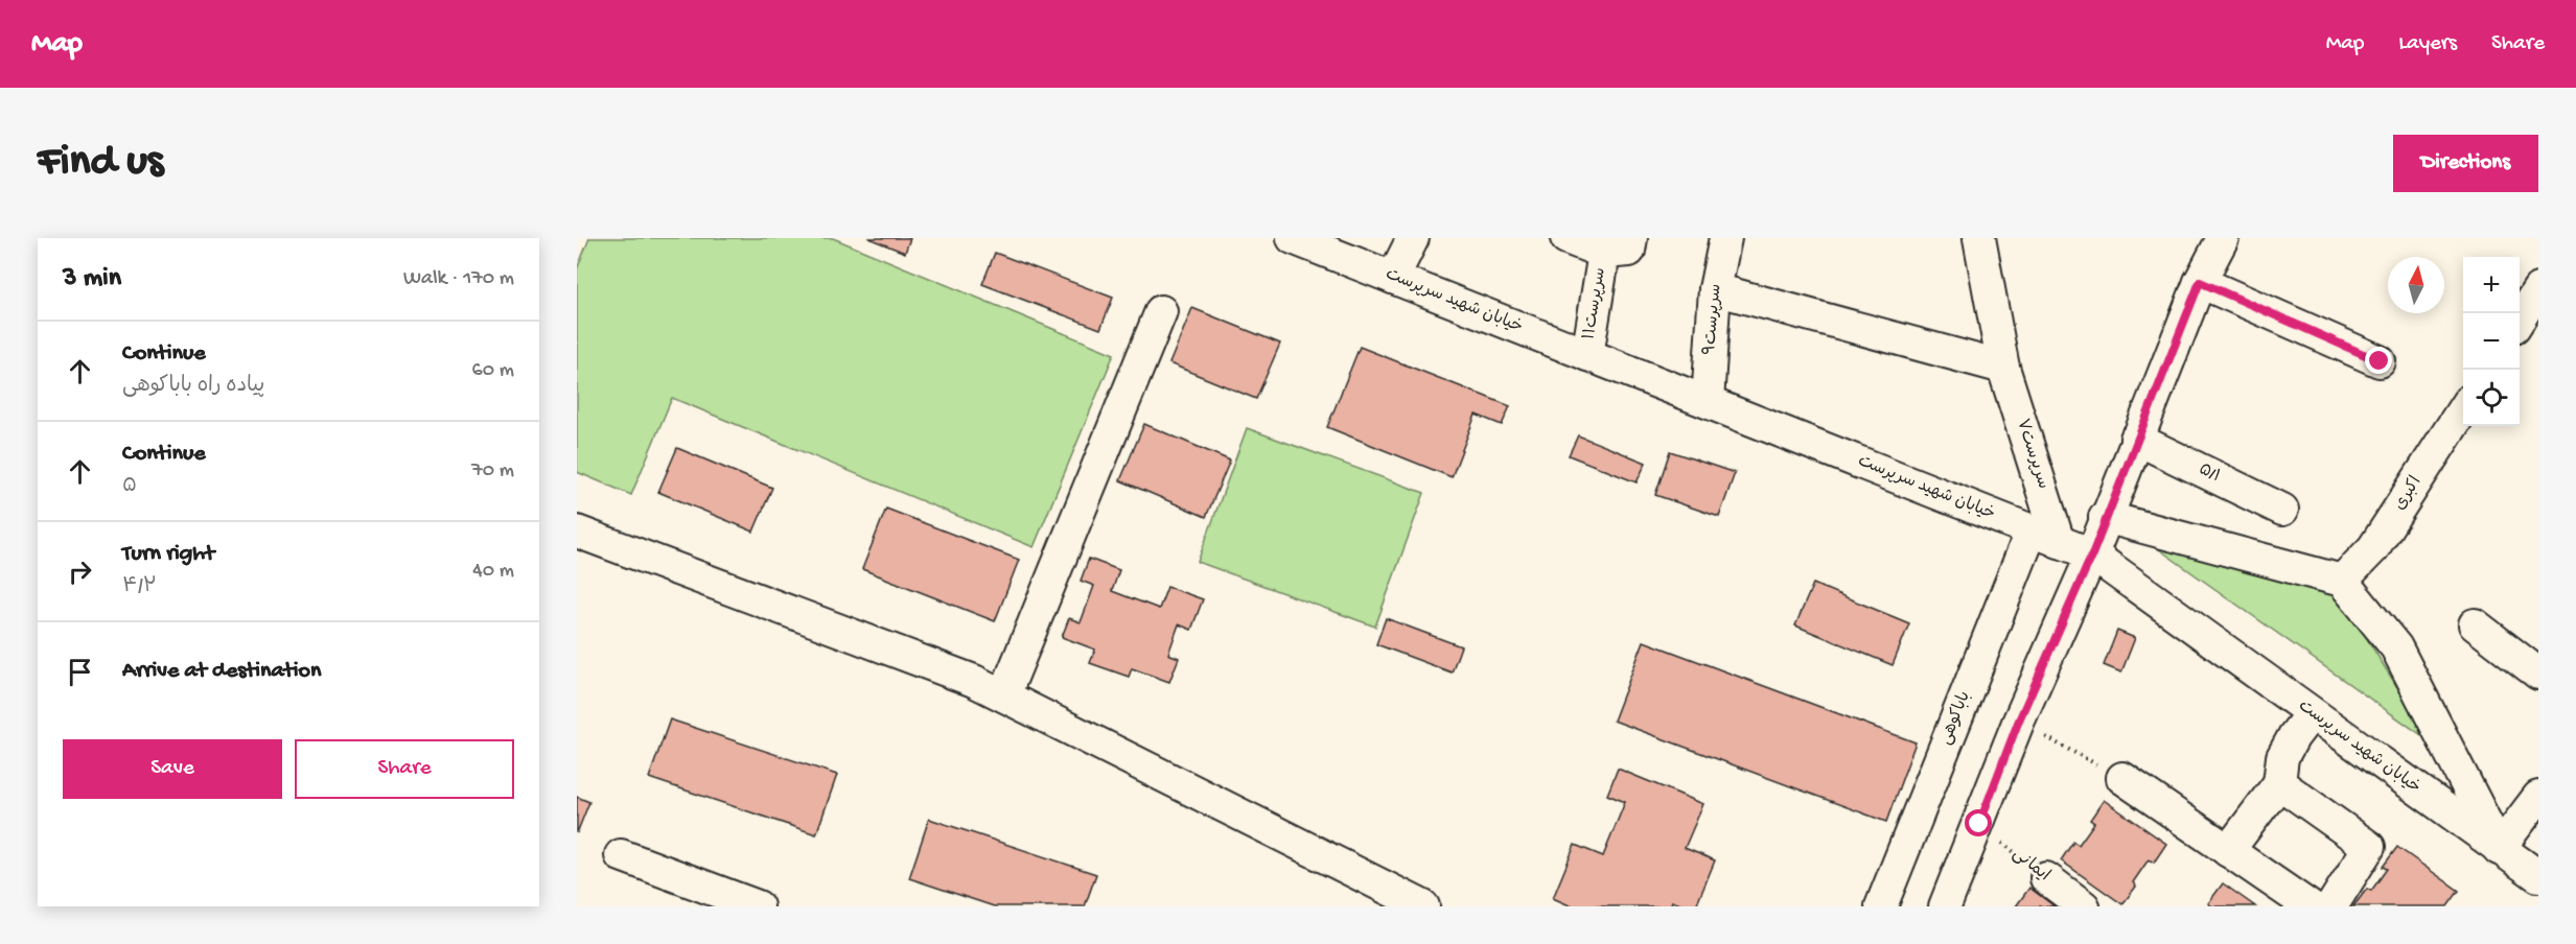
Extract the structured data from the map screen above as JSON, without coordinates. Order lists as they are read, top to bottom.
{
  "streets": {
    "street": [
      "خیابان شهید سرپرست",
      "سرپرست۱۱",
      "سرپرست۹",
      "سرپرست۷",
      "۵/۱",
      "اکبری",
      "باباکوهی",
      "ایمانی"
    ]
  },
  "crossings": [
    ["خیابان شهید سرپرست", "سرپرست۱۱"],
    ["خیابان شهید سرپرست", "سرپرست۹"],
    ["خیابان شهید سرپرست", "سرپرست۷"],
    ["خیابان شهید سرپرست", "اکبری"],
    ["خیابان شهید سرپرست", "باباکوهی"],
    ["سرپرست۷", "باباکوهی"]
  ],
  "north": "top",
  "page": {
    "header": "Map",
    "nav": ["Map", "Layers", "Share"],
    "buttons": [
      "Directions",
      ["Save", "Share"]
    ],
    "title": "Find us",
    "heading": ["3 min", "Walk · 170 m"],
    "map_buttons": ["+", "−"],
    "list": [
      ["Continue", "پیاده راه باباکوهی", "60 m"],
      ["Continue", "۵", "70 m"],
      ["Turn right", "۴/۲", "40 m"],
      "Arrive at destination"
    ]
  }
}
